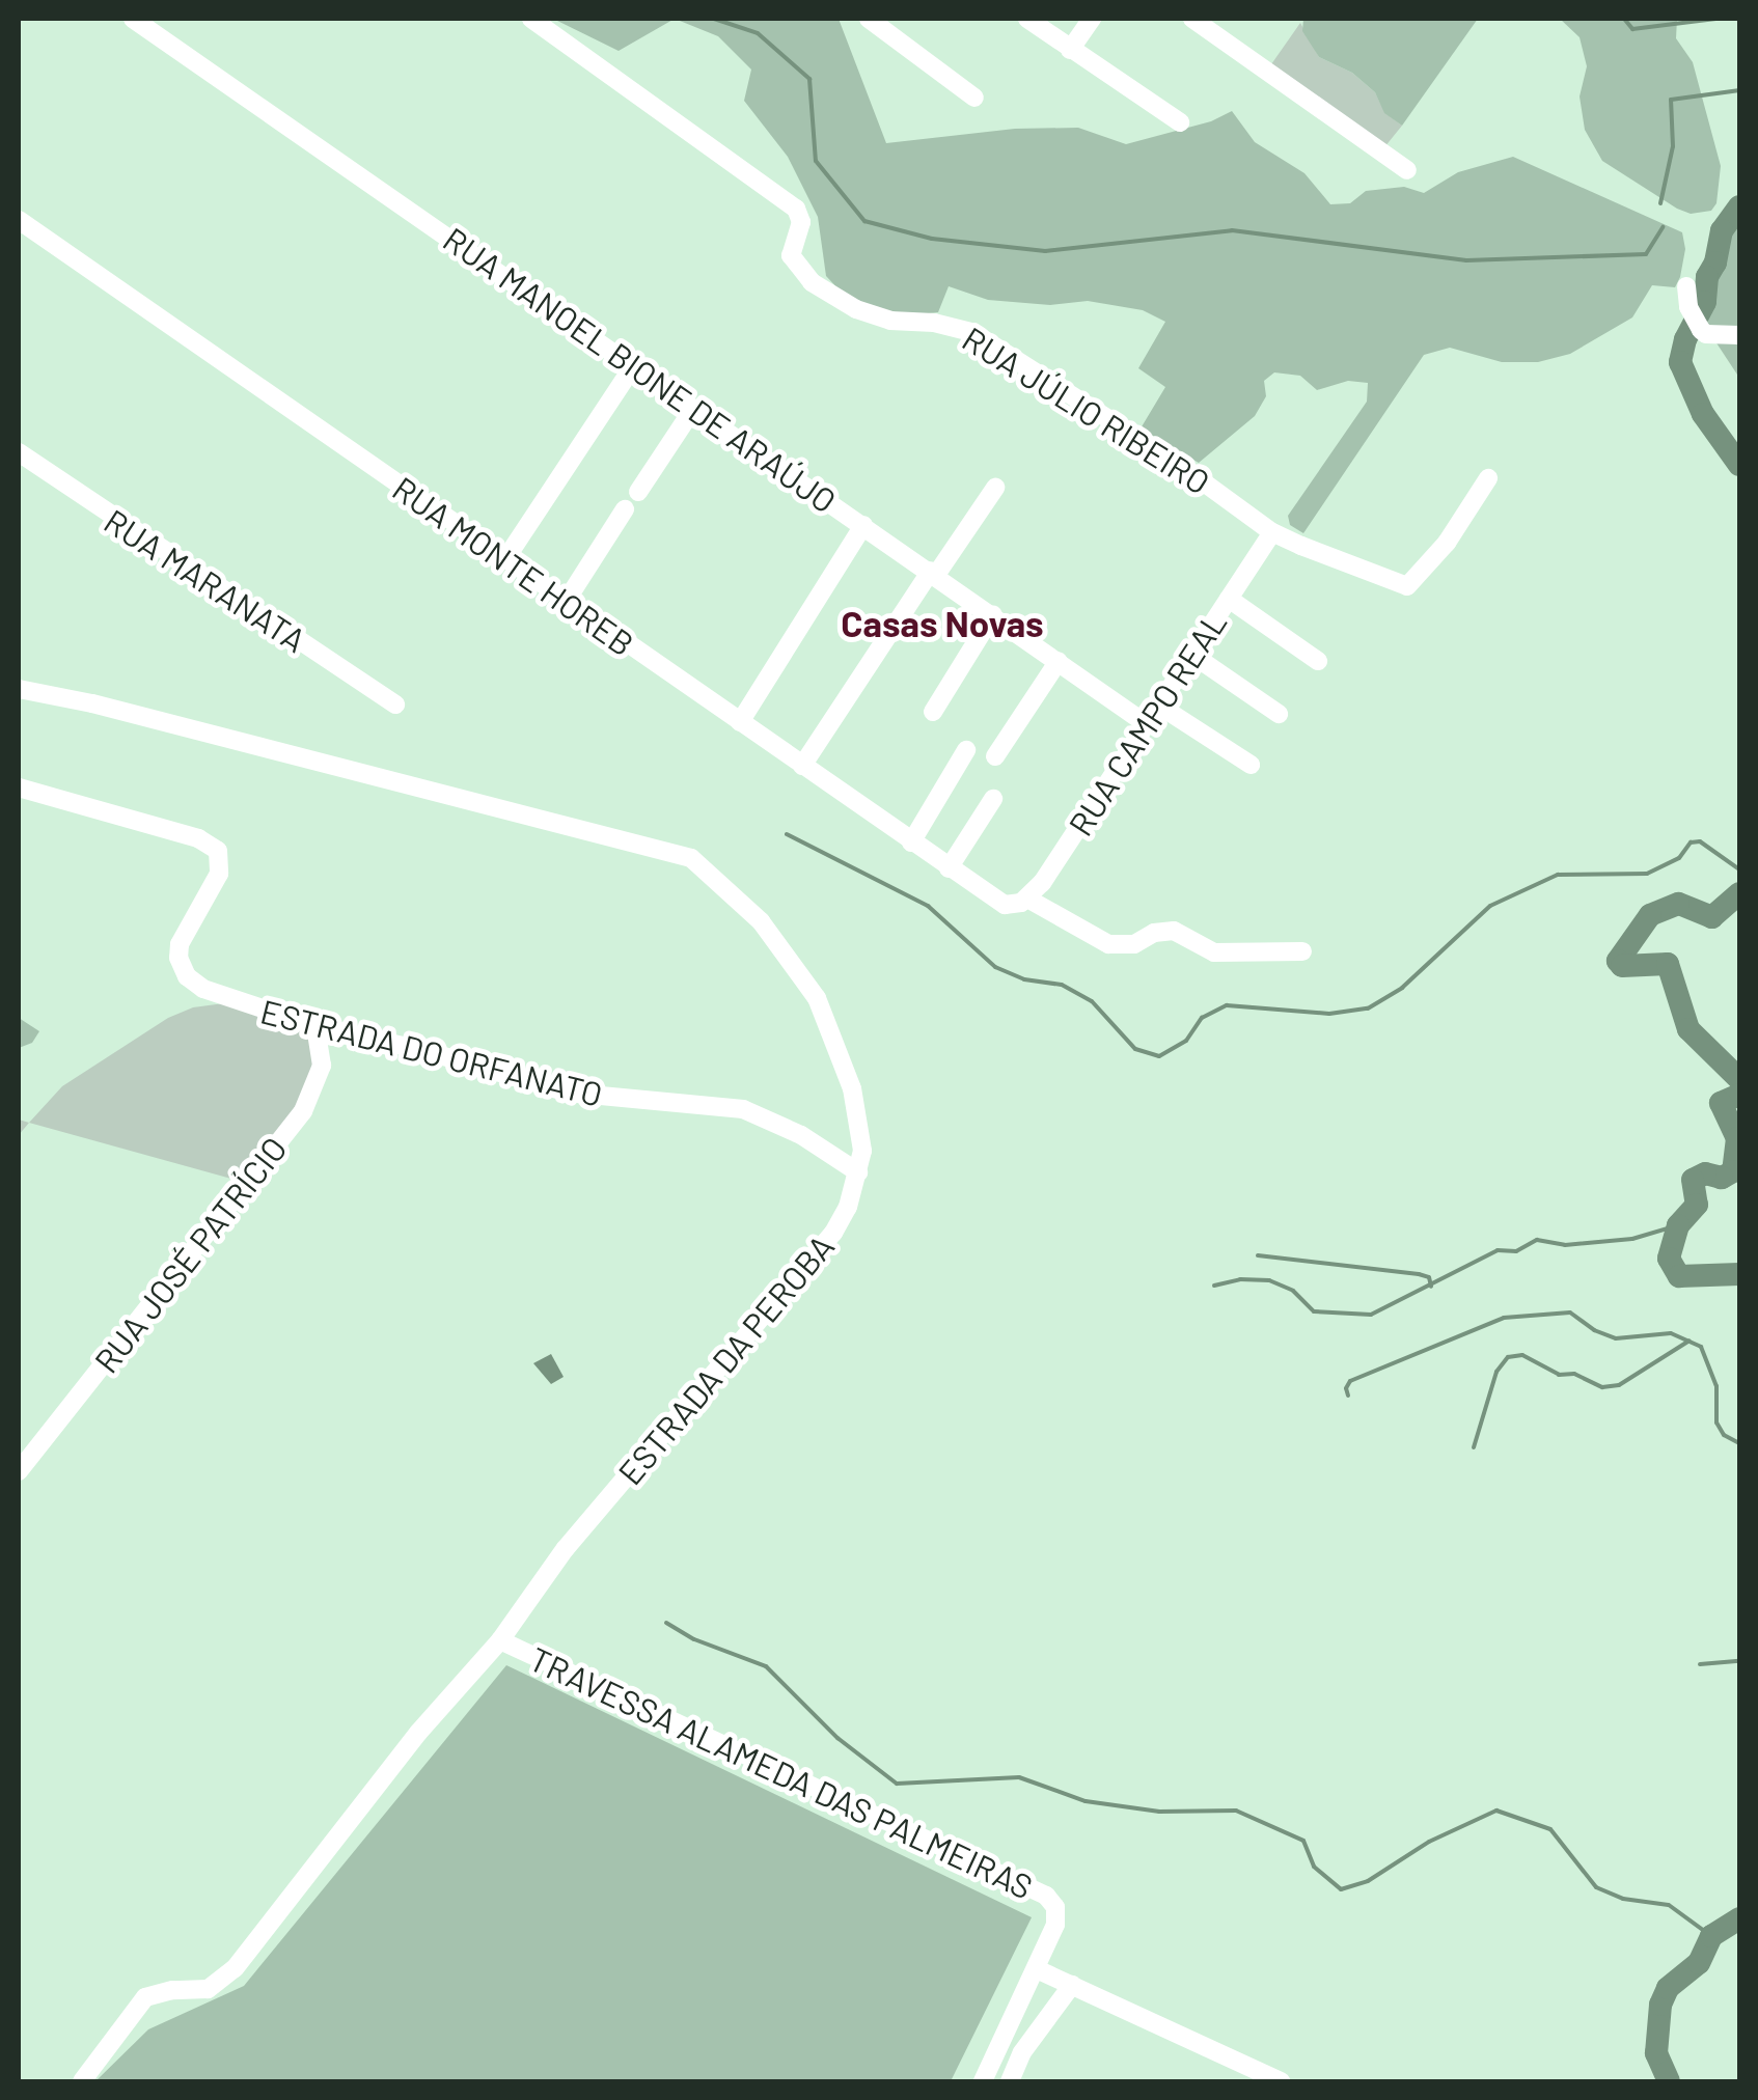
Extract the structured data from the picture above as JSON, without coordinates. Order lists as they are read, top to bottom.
{
  "streets": {
    "street": [
      "RUA MANOEL BIONE DE ARAÚJO",
      "RUA JÚLIO RIBEIRO",
      "RUA MONTE HOREB",
      "RUA MARANATA",
      "RUA CAMPO REAL",
      "ESTRADA DO ORFANATO",
      "RUA JOSÉ PATRÍCIO",
      "ESTRADA DA PEROBA",
      "TRAVESSA ALAMEDA DAS PALMEIRAS"
    ]
  },
  "crossings": [
    ["RUA MANOEL BIONE DE ARAÚJO", "RUA CAMPO REAL"],
    ["RUA JÚLIO RIBEIRO", "RUA CAMPO REAL"],
    ["RUA MONTE HOREB", "RUA CAMPO REAL"],
    ["ESTRADA DO ORFANATO", "RUA JOSÉ PATRÍCIO"],
    ["ESTRADA DO ORFANATO", "ESTRADA DA PEROBA"],
    ["ESTRADA DA PEROBA", "TRAVESSA ALAMEDA DAS PALMEIRAS"]
  ],
  "districts": ["Casas Novas"]
}
